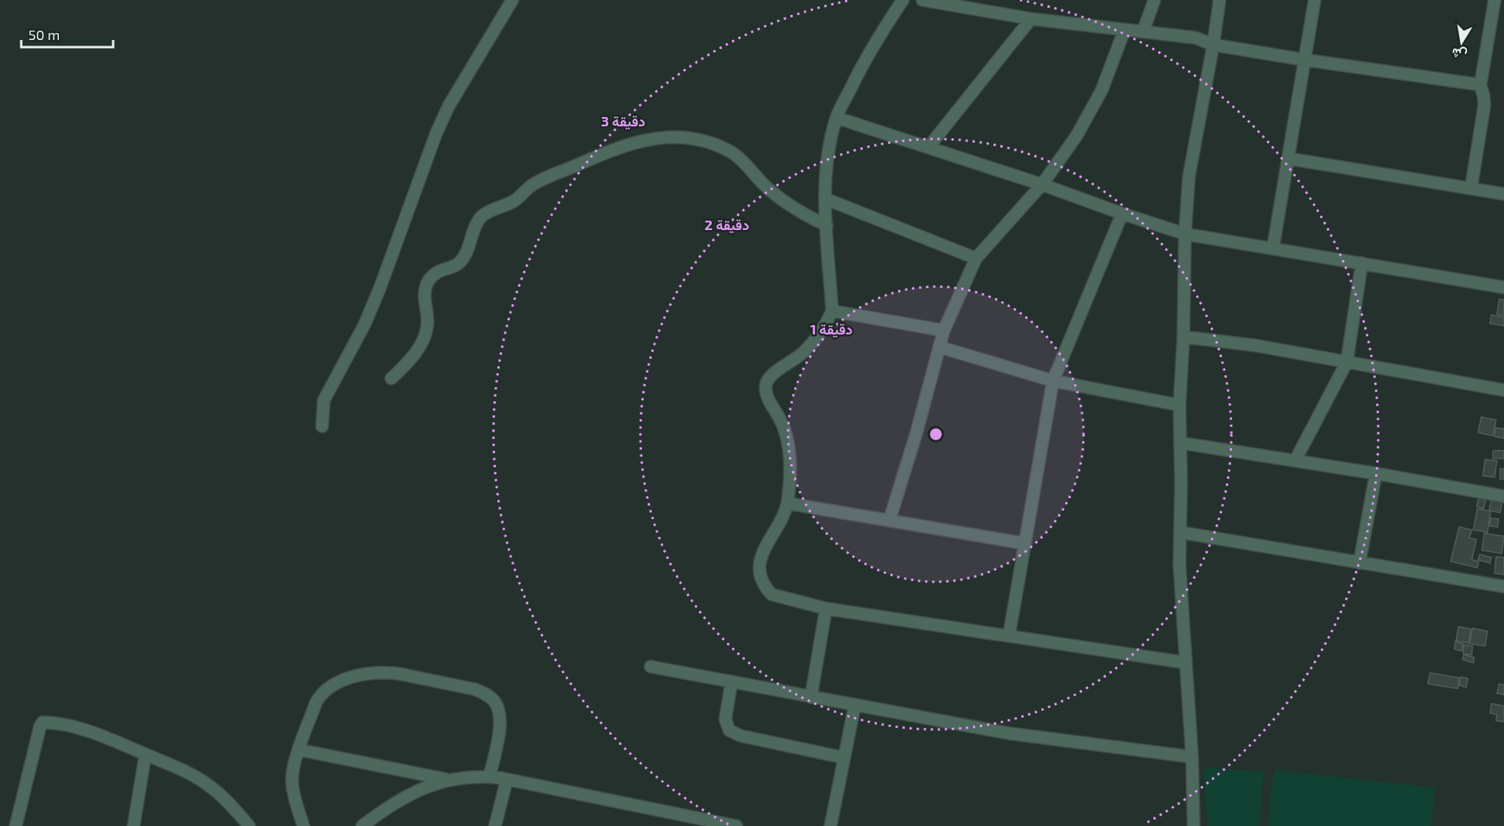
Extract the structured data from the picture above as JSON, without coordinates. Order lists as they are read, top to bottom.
{
  "scale_bar": "50 m",
  "north": "bottom",
  "rings": ["3 دقيقة", "2 دقيقة", "1 دقيقة"]
}
